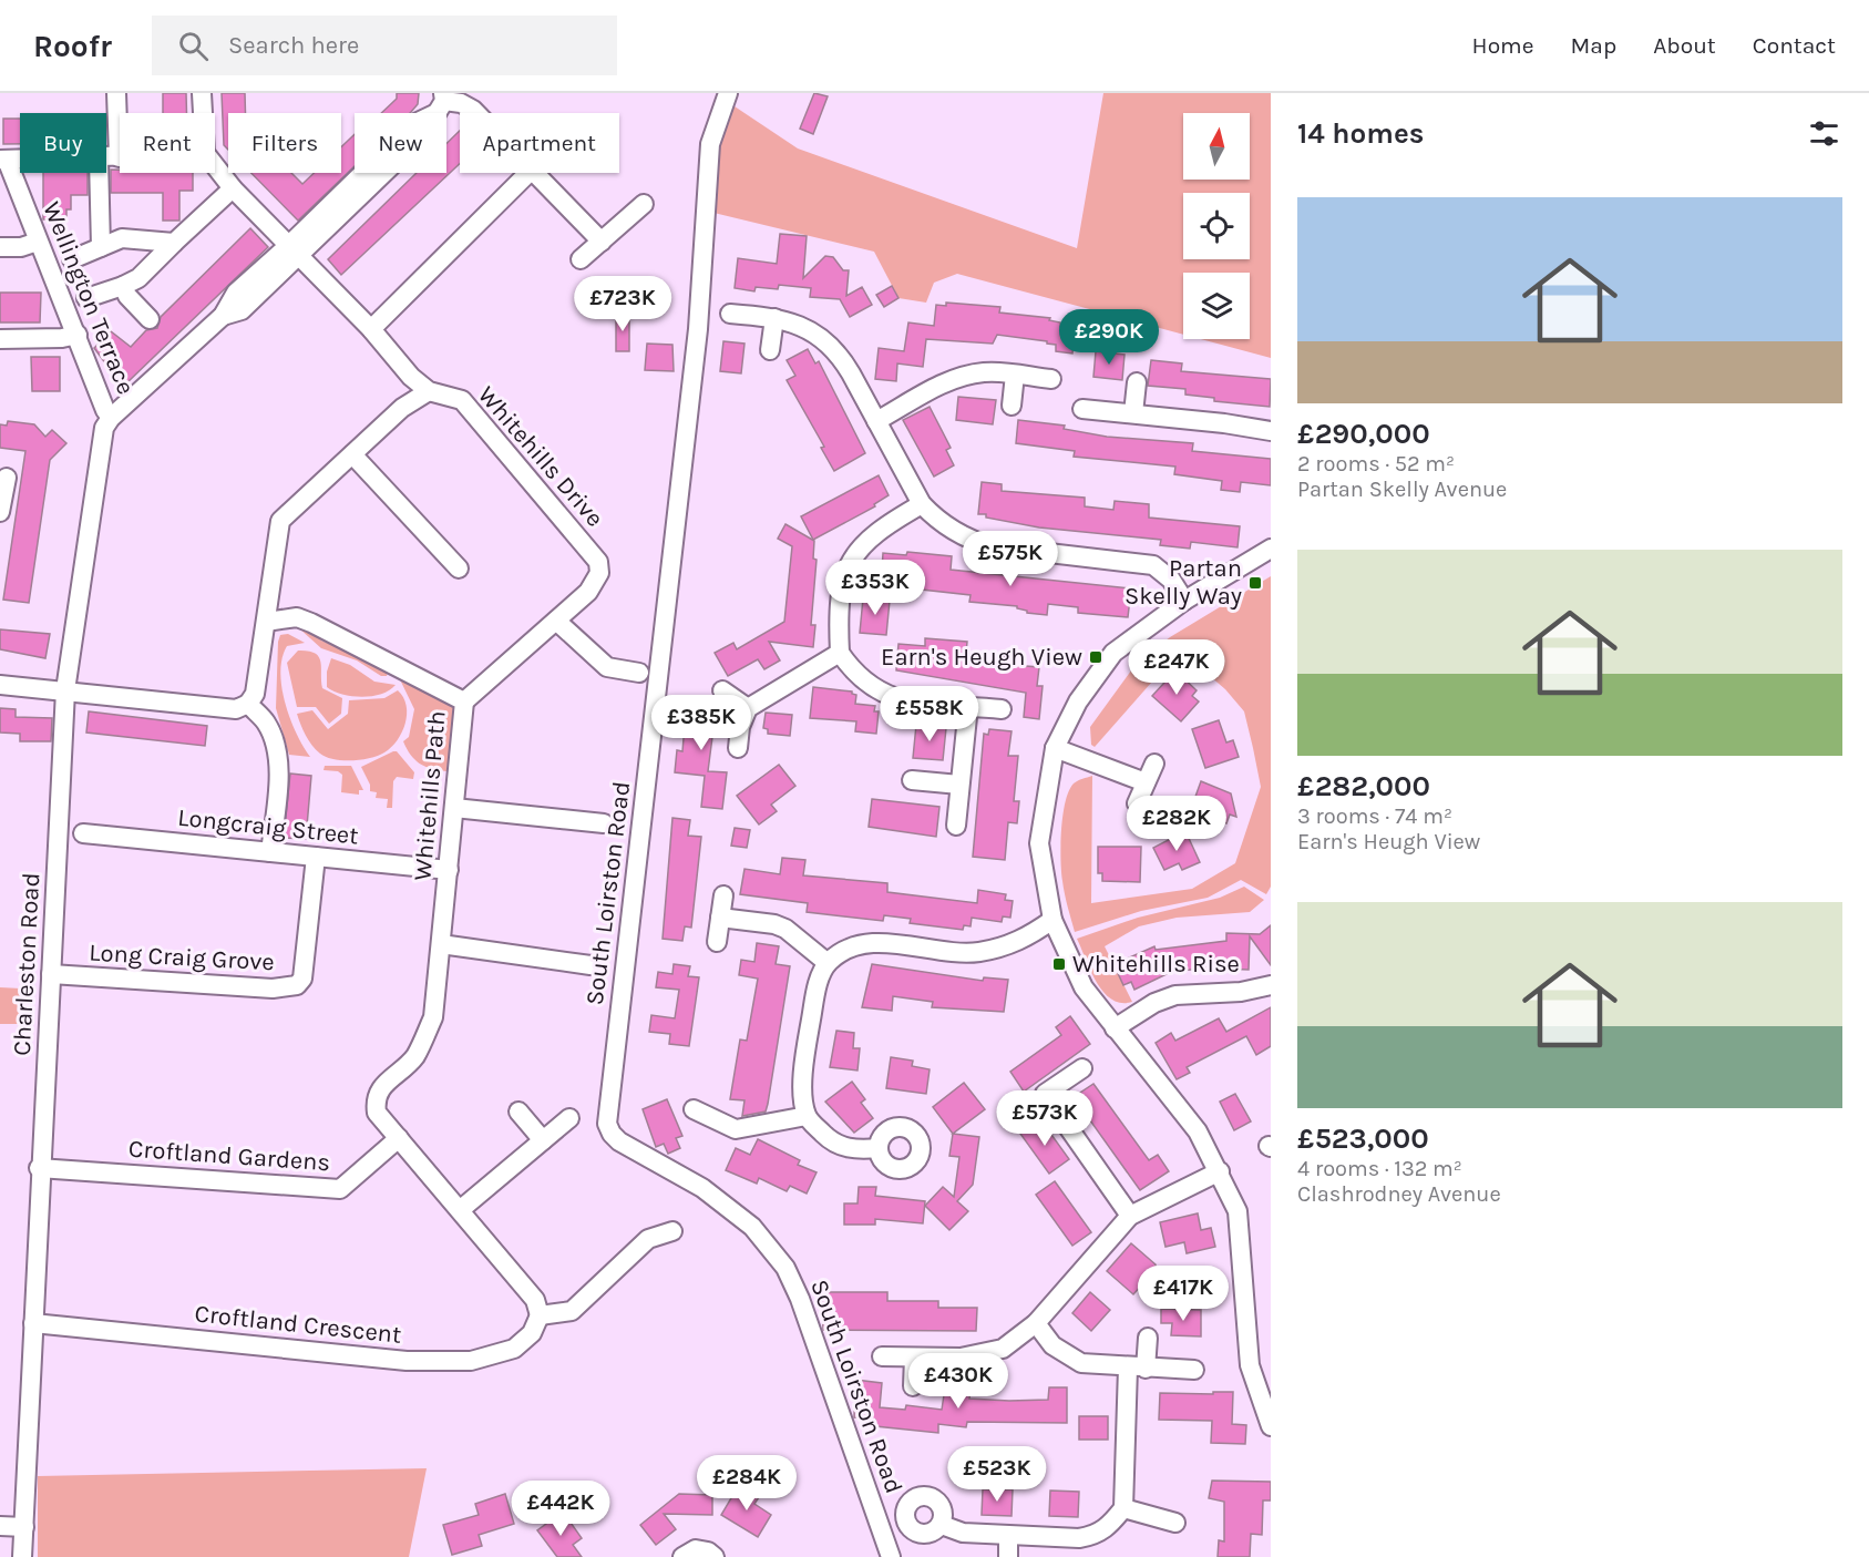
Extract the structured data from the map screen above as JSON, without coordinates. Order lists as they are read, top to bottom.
{
  "streets": {
    "street": [
      "Wellington Terrace",
      "Whitehills Drive",
      "Whitehills Path",
      "Longcraig Street",
      "South Loirston Road",
      "Long Craig Grove",
      "Charleston Road",
      "Croftland Gardens",
      "Croftland Crescent"
    ]
  },
  "crossings": [
    ["Wellington Terrace", "Charleston Road"],
    ["Whitehills Drive", "Whitehills Path"],
    ["Whitehills Path", "Longcraig Street"],
    ["Whitehills Path", "Croftland Gardens"],
    ["Longcraig Street", "Long Craig Grove"],
    ["Long Craig Grove", "Charleston Road"],
    ["Charleston Road", "Croftland Gardens"],
    ["Charleston Road", "Croftland Crescent"]
  ],
  "places": {
    "transit": ["Partan Skelly Way", "Earn's Heugh View", "Whitehills Rise"]
  },
  "north": "top",
  "page": {
    "header": "Roofr",
    "search": "Search here",
    "nav": [
      "Home",
      "Map",
      "About",
      "Contact"
    ],
    "heading": "14 homes",
    "chip": [
      "Buy",
      "Rent",
      "Filters",
      "New",
      "Apartment"
    ],
    "list": [
      {
        "name": "£290,000",
        "note": "2 rooms · 52 m² · Partan Skelly Avenue"
      },
      {
        "name": "£282,000",
        "note": "3 rooms · 74 m² · Earn's Heugh View"
      },
      {
        "name": "£523,000",
        "note": "4 rooms · 132 m² · Clashrodney Avenue"
      }
    ],
    "price": [
      "£723K",
      "£290K",
      "£575K",
      "£353K",
      "£247K",
      "£558K",
      "£385K",
      "£282K",
      "£573K",
      "£417K",
      "£430K",
      "£523K",
      "£284K",
      "£442K"
    ]
  }
}
